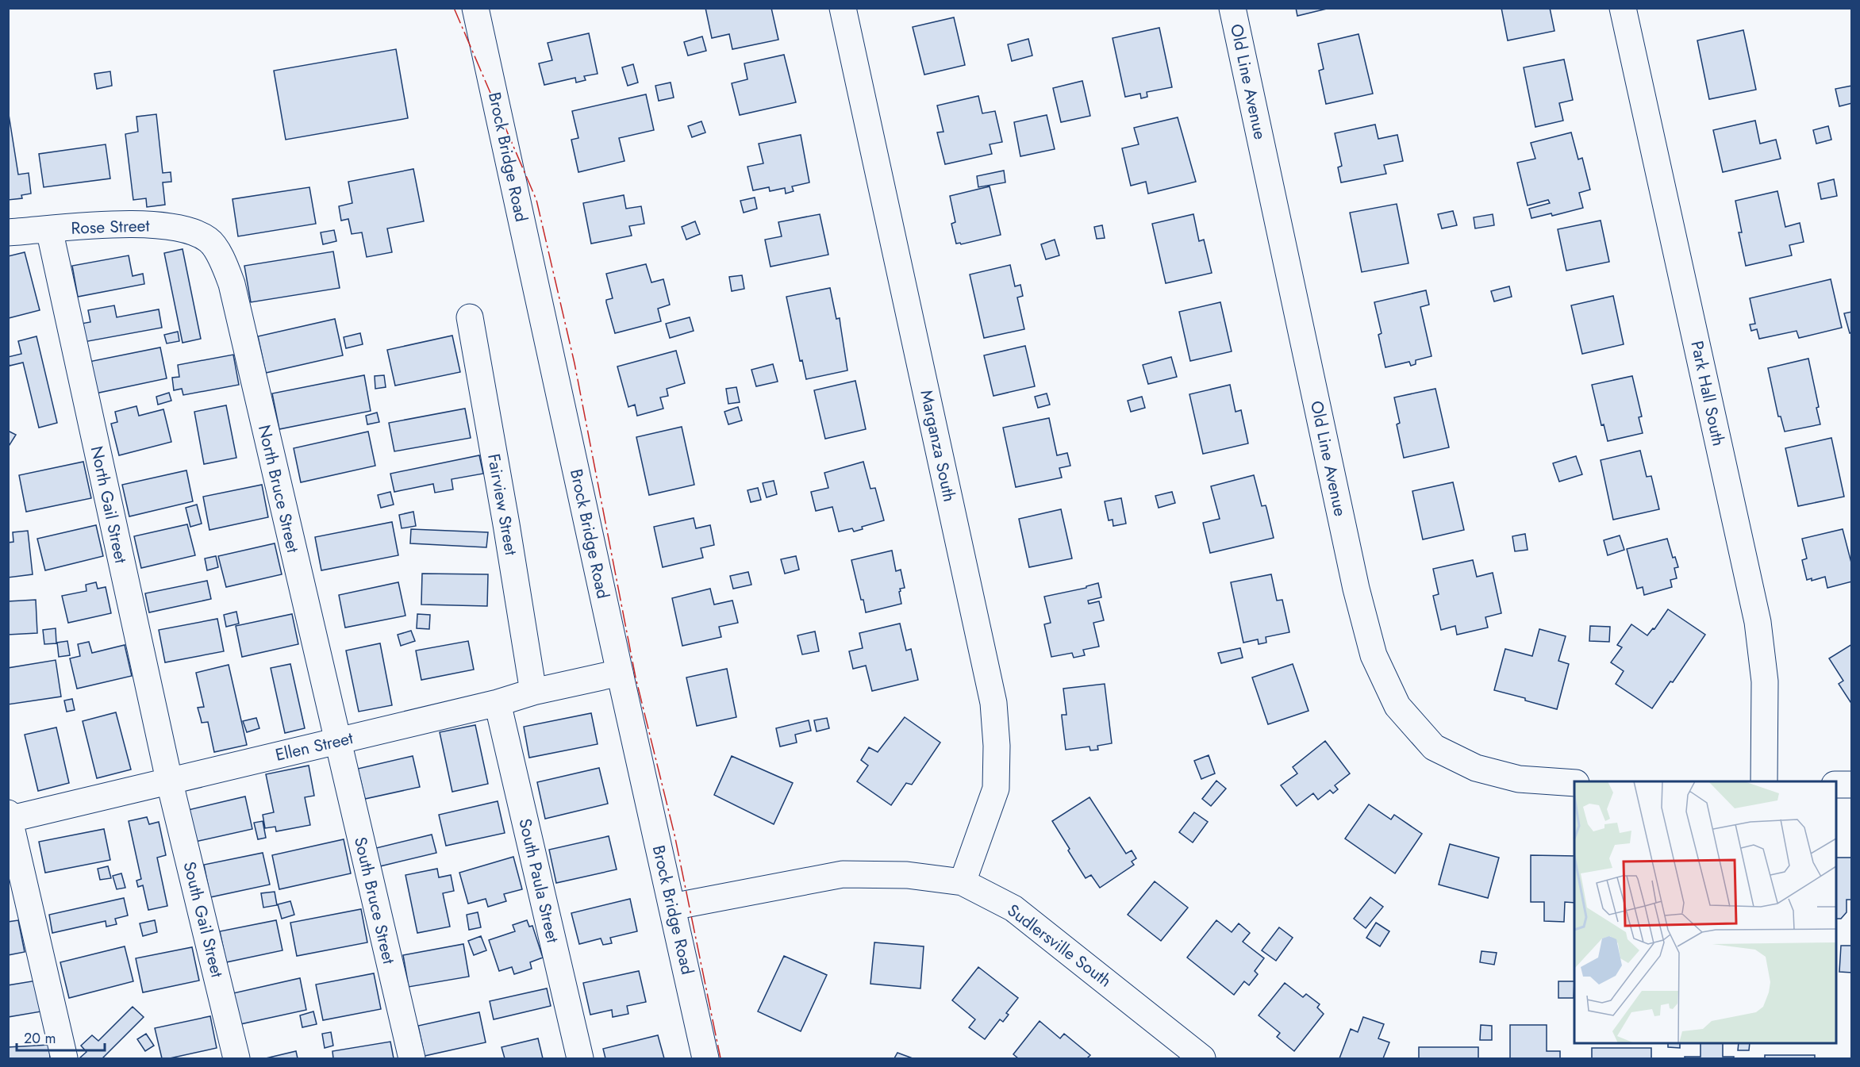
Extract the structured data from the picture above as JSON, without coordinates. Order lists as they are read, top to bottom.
{
  "streets": {
    "street": [
      "Old Line Avenue",
      "Brock Bridge Road",
      "Rose Street",
      "Park Hall South",
      "Marganza South",
      "North Bruce Street",
      "North Gail Street",
      "Fairview Street",
      "Ellen Street",
      "South Paula Street",
      "South Bruce Street",
      "South Gail Street",
      "Sudlersville South"
    ]
  },
  "crossings": [
    ["Brock Bridge Road", "Ellen Street"],
    ["Brock Bridge Road", "Sudlersville South"],
    ["Rose Street", "North Bruce Street"],
    ["Rose Street", "North Gail Street"],
    ["Marganza South", "Sudlersville South"],
    ["North Bruce Street", "Ellen Street"],
    ["North Bruce Street", "South Bruce Street"],
    ["North Gail Street", "Ellen Street"],
    ["North Gail Street", "South Gail Street"],
    ["Fairview Street", "Ellen Street"],
    ["Ellen Street", "South Paula Street"],
    ["Ellen Street", "South Bruce Street"],
    ["Ellen Street", "South Gail Street"]
  ],
  "scale_bar": "20 m"
}
